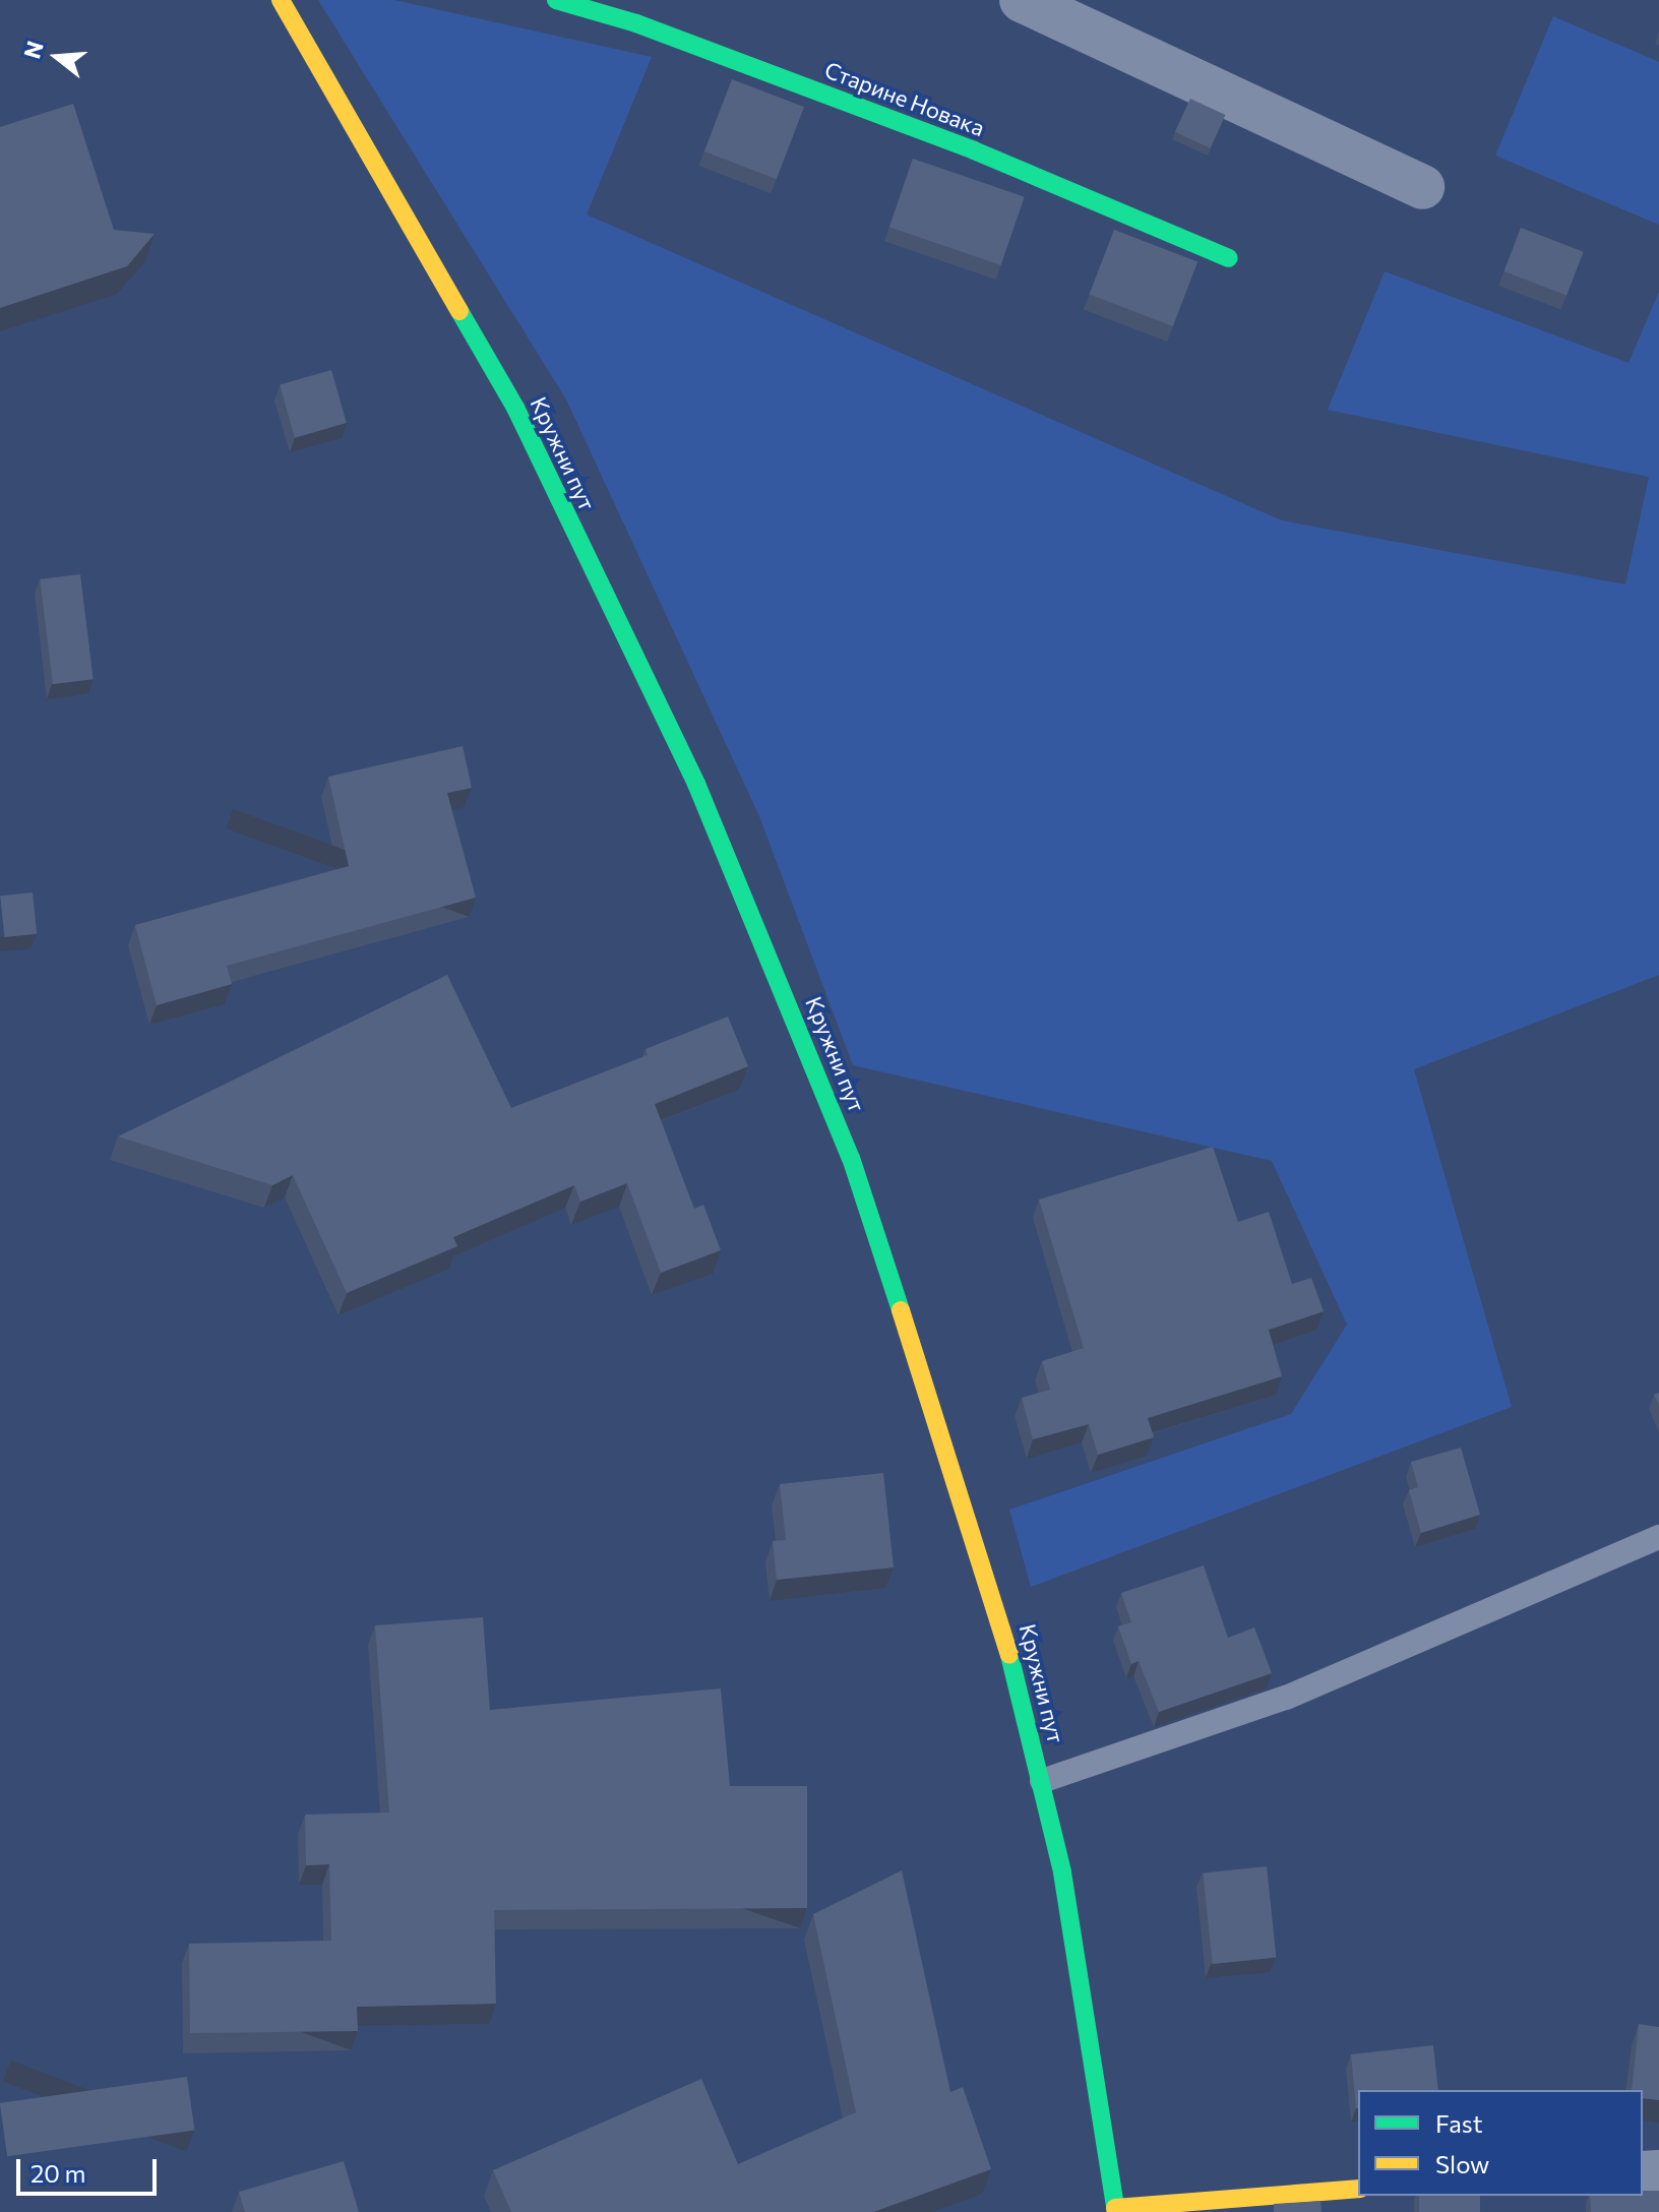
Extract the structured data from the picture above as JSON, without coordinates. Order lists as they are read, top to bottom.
{
  "streets": {
    "main road": ["Старине Новака", "Кружни пут"]
  },
  "legend": ["Fast", "Slow"],
  "scale_bar": "20 m",
  "north": "left"
}
